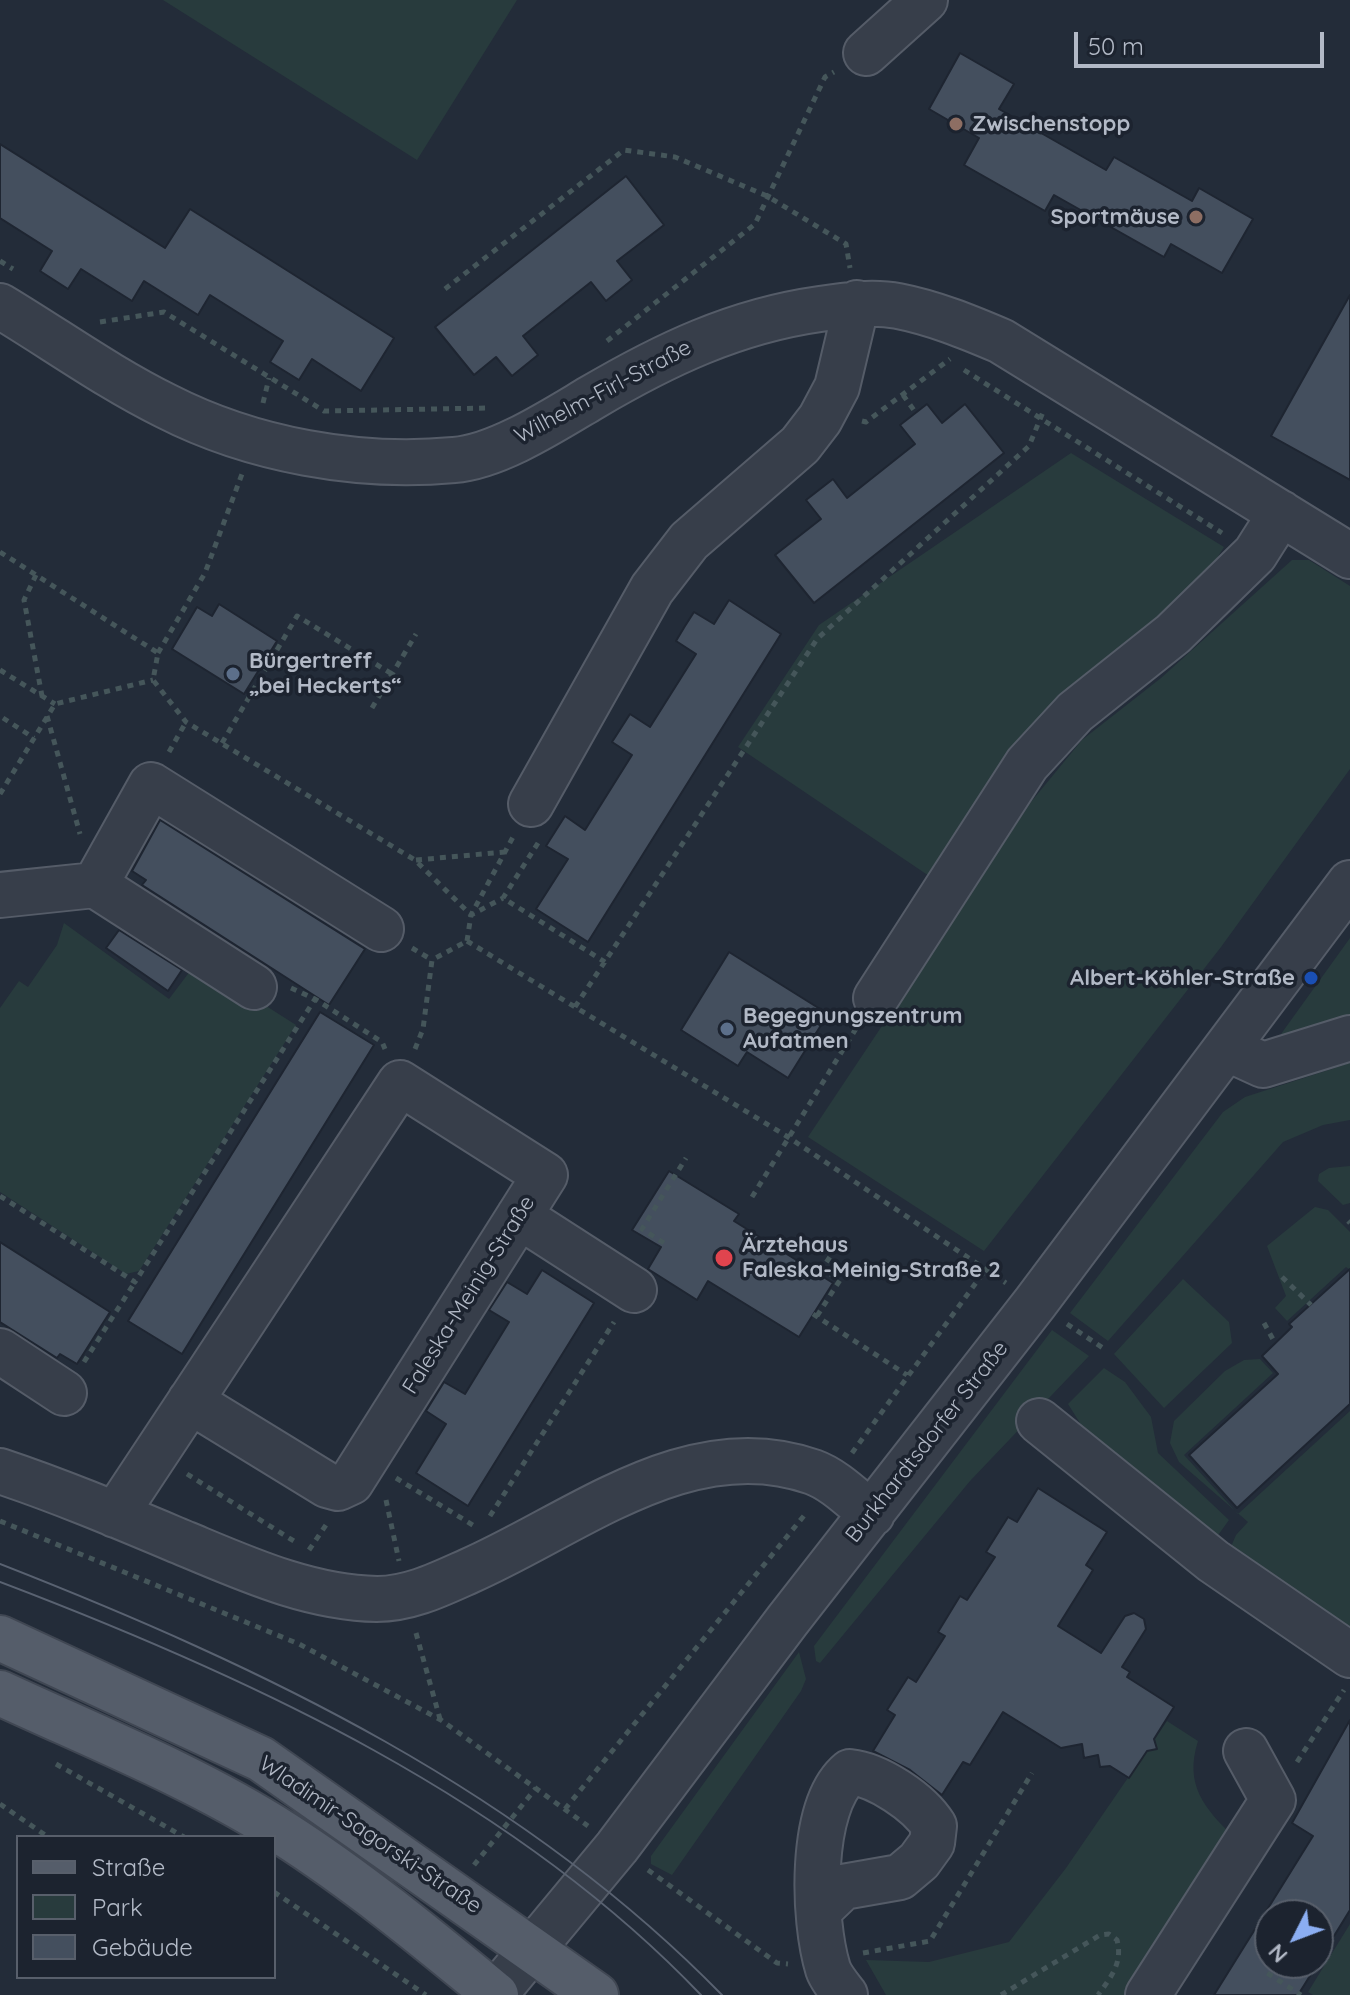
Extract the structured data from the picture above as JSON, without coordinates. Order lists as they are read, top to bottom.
{
  "streets": {
    "main road": ["Wladimir-Sagorski-Straße"],
    "street": ["Wilhelm-Firl-Straße", "Faleska-Meinig-Straße", "Burkhardtsdorfer Straße"]
  },
  "crossings": [
    ["Burkhardtsdorfer Straße", "Wladimir-Sagorski-Straße"]
  ],
  "places": [
    "Zwischenstopp",
    "Sportmäuse",
    "Bürgertreff „bei Heckerts“",
    "Albert-Köhler-Straße",
    "Begegnungszentrum Aufatmen",
    "Ärztehaus Faleska-Meinig-Straße 2"
  ],
  "legend": ["Straße", "Park", "Gebäude"],
  "scale_bar": "50 m",
  "north": "bottom left"
}
